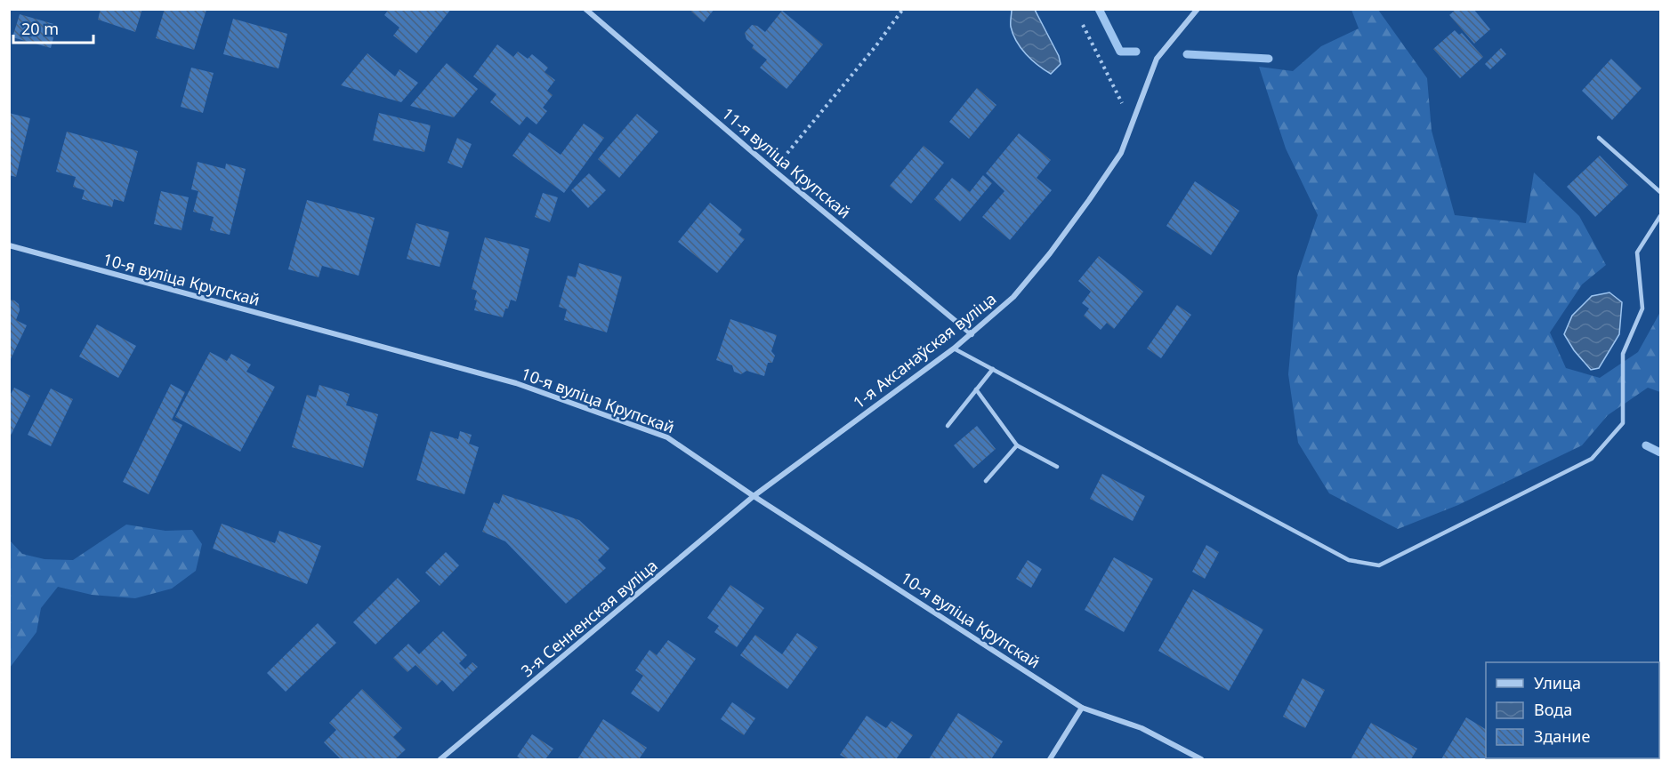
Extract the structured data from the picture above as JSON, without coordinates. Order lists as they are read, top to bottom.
{
  "streets": {
    "street": [
      "11-я вуліца Крупскай",
      "10-я вуліца Крупскай",
      "1-я Аксанаўская вуліца",
      "3-я Сенненская вуліца"
    ]
  },
  "crossings": [
    ["11-я вуліца Крупскай", "1-я Аксанаўская вуліца"],
    ["10-я вуліца Крупскай", "1-я Аксанаўская вуліца"],
    ["10-я вуліца Крупскай", "3-я Сенненская вуліца"],
    ["1-я Аксанаўская вуліца", "3-я Сенненская вуліца"]
  ],
  "legend": ["Улица", "Вода", "Здание"],
  "scale_bar": "20 m"
}
